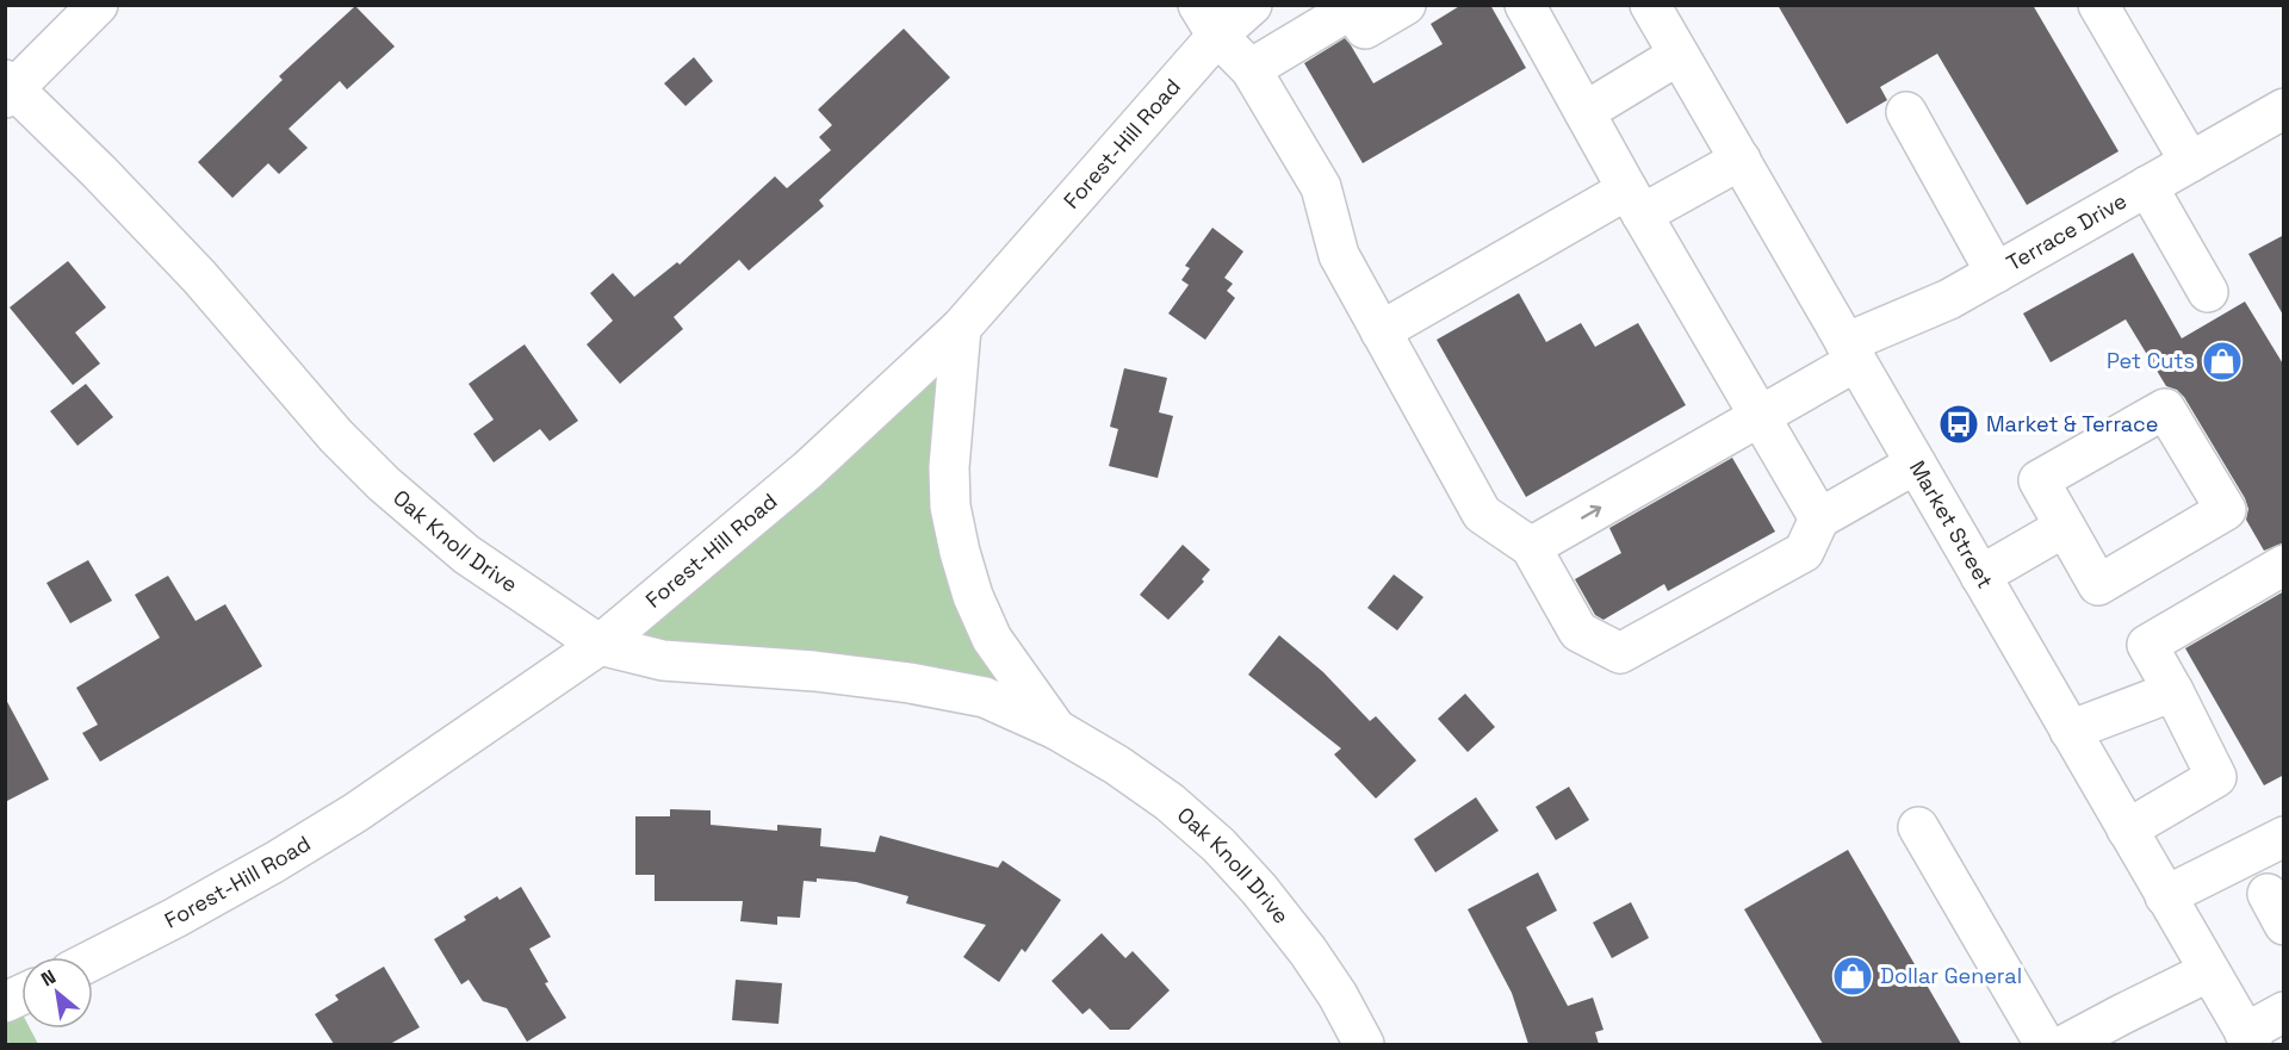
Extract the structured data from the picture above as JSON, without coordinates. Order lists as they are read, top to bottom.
{
  "streets": {
    "street": [
      "Forest-Hill Road",
      "Terrace Drive",
      "Market Street",
      "Oak Knoll Drive"
    ]
  },
  "crossings": [
    ["Forest-Hill Road", "Oak Knoll Drive"],
    ["Terrace Drive", "Market Street"]
  ],
  "places": {
    "shop": ["Pet Cuts", "Dollar General"],
    "bus stop": ["Market & Terrace"]
  },
  "north": "top left"
}
